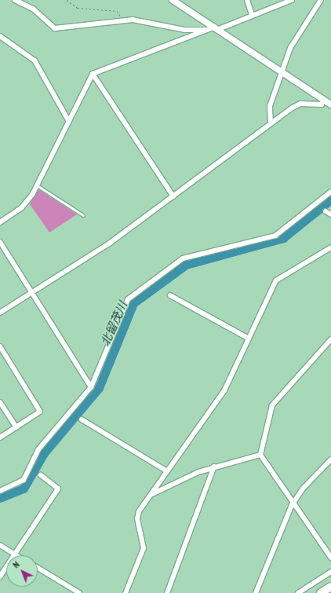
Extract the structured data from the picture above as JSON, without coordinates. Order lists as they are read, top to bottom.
{
  "water": ["北留茂川"],
  "north": "top left"
}
